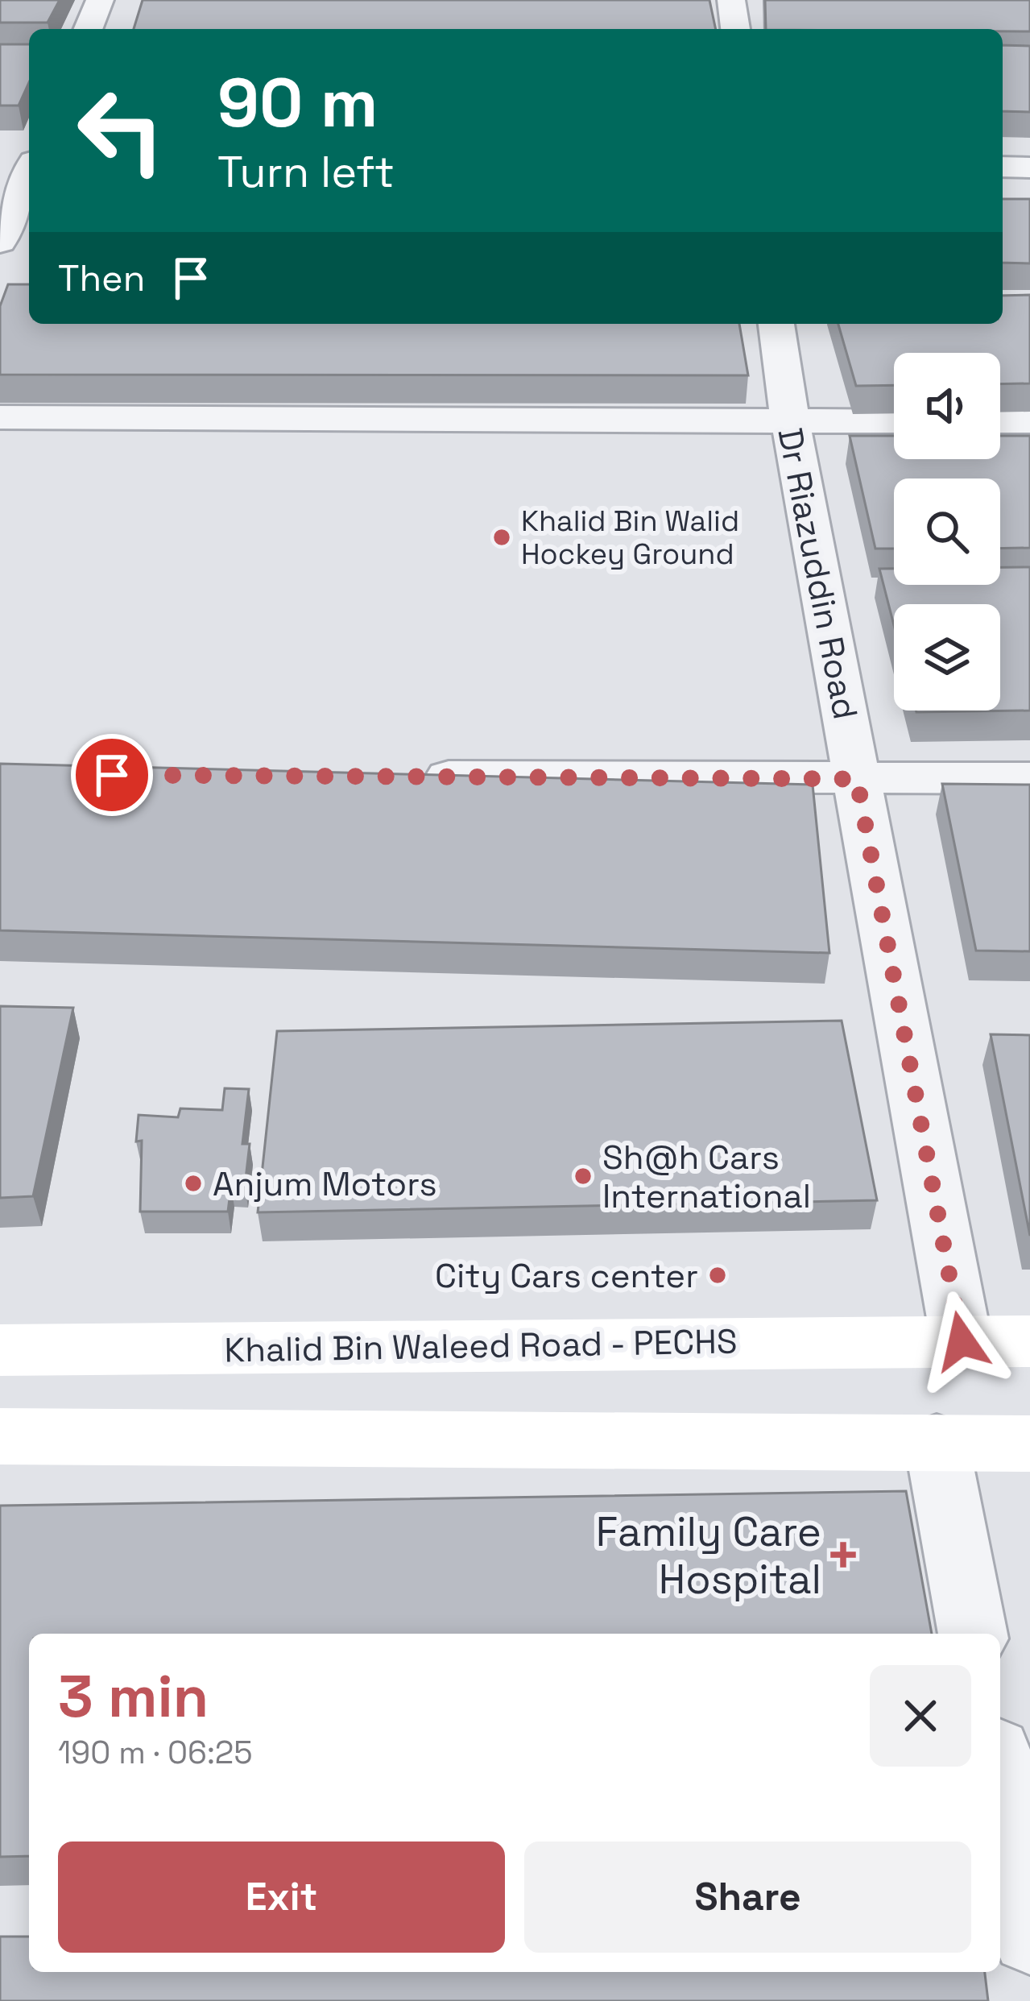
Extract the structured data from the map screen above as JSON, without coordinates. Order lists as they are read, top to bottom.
{
  "streets": {
    "main road": ["Khalid Bin Waleed Road - PECHS"],
    "street": ["Dr Riazuddin Road"]
  },
  "crossings": [
    ["Dr Riazuddin Road", "Khalid Bin Waleed Road - PECHS"]
  ],
  "places": {
    "other": [
      "Khalid Bin Walid Hockey Ground",
      "Sh@h Cars International",
      "Anjum Motors",
      "City Cars center"
    ],
    "health": ["Family Care Hospital"]
  },
  "page": {
    "turn": ["90 m", "Turn left"],
    "then": "Then",
    "heading": ["3 min", "190 m · 06:25"],
    "buttons": ["Exit", "Share"]
  }
}
